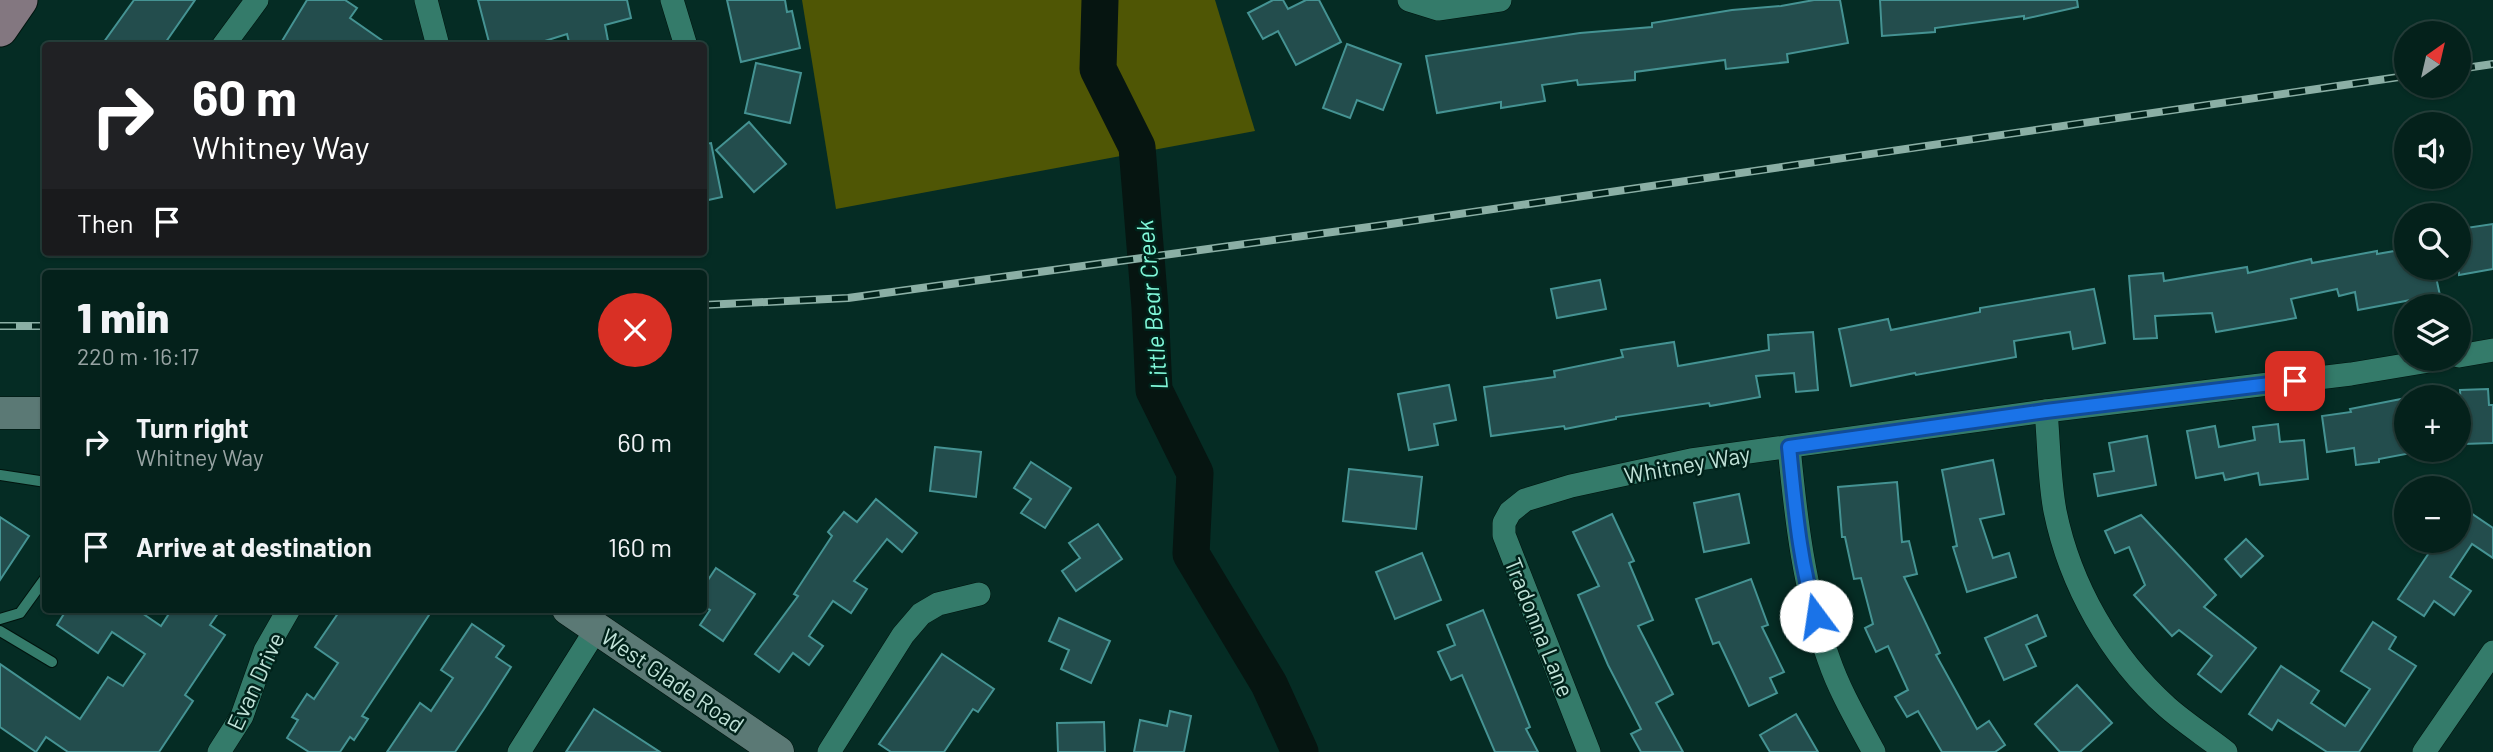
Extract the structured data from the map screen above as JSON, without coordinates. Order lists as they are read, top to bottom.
{
  "streets": {
    "main road": ["West Glade Road"],
    "street": ["Whitney Way", "Tradonna Lane", "Evan Drive"]
  },
  "crossings": [
    ["Whitney Way", "Tradonna Lane"]
  ],
  "water": ["Little Bear Creek"],
  "north": "top right",
  "page": {
    "map_buttons": ["+", "−"],
    "turn": ["60 m", "Whitney Way"],
    "then": "Then",
    "heading": ["1 min", "220 m · 16:17"],
    "list": [
      {
        "name": "Turn right",
        "note": "Whitney Way",
        "value": "60 m"
      },
      {
        "name": "Arrive at destination",
        "value": "160 m"
      }
    ]
  }
}
